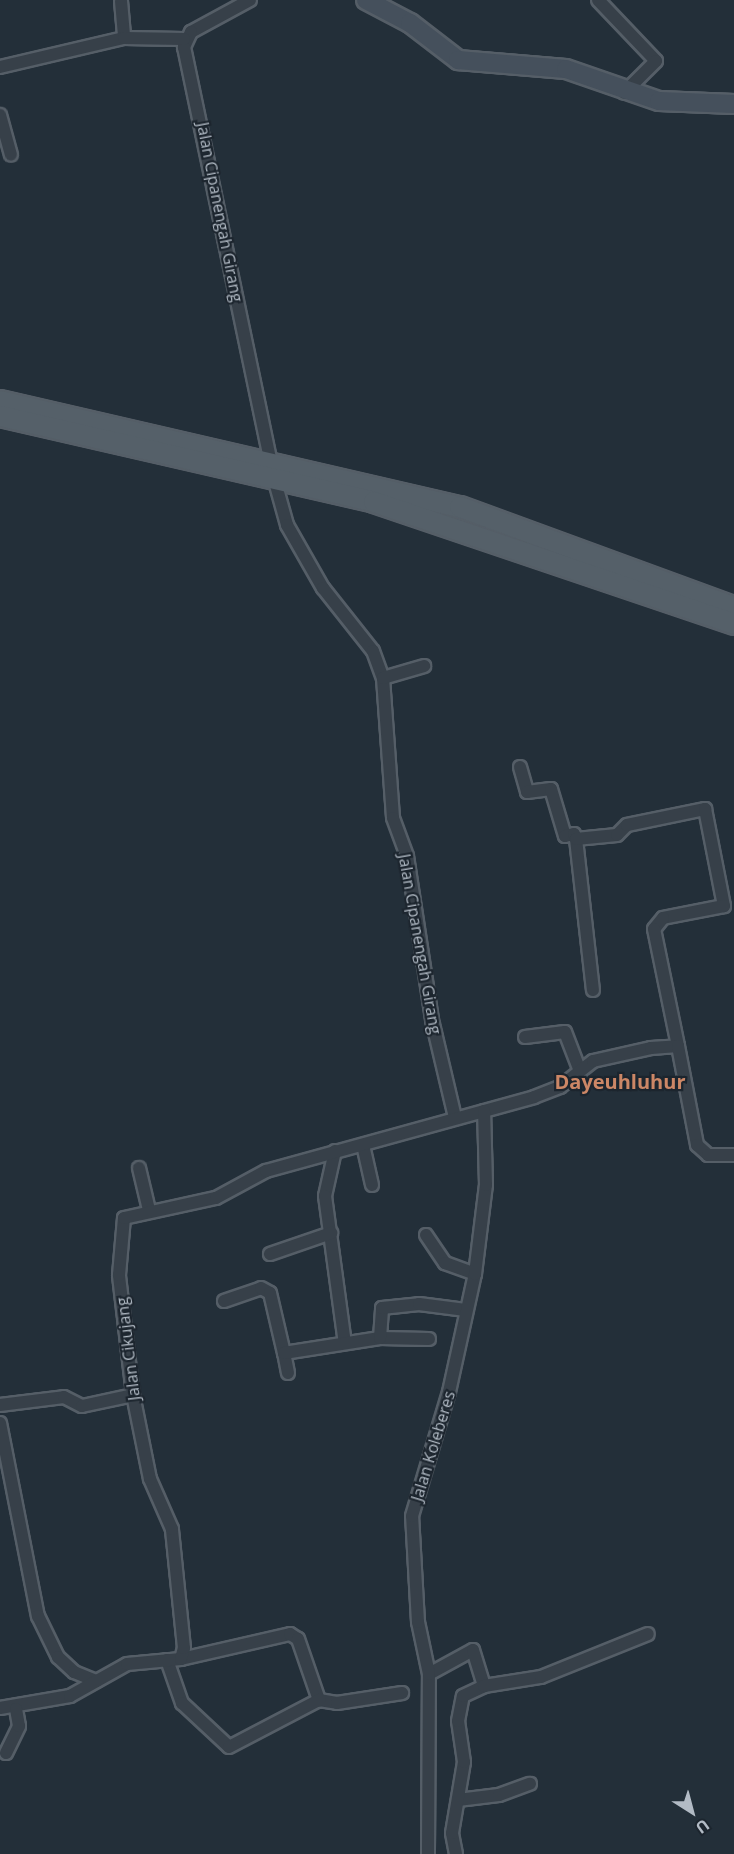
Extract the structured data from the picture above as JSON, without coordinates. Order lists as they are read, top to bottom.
{
  "streets": {
    "street": ["Jalan Cipanengah Girang", "Jalan Cikujang", "Jalan Koleberes"]
  },
  "crossings": [
    ["Jalan Cipanengah Girang", "Jalan Cikujang"],
    ["Jalan Cikujang", "Jalan Koleberes"]
  ],
  "districts": ["Dayeuhluhur"],
  "north": "bottom right"
}
